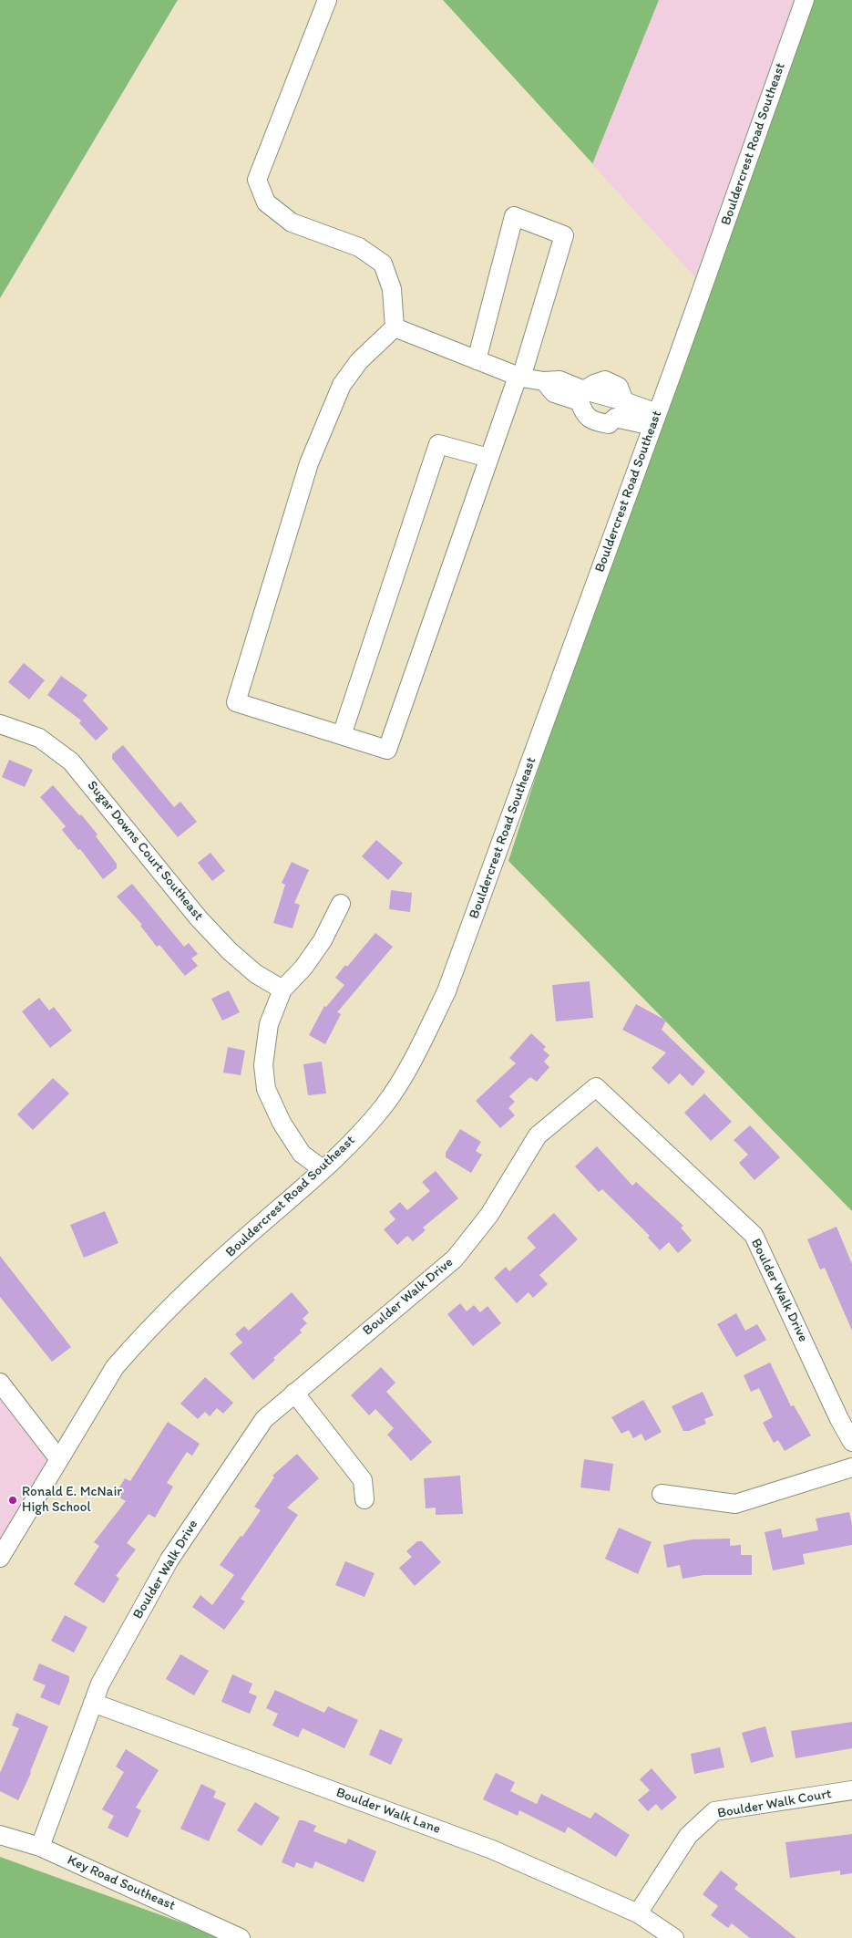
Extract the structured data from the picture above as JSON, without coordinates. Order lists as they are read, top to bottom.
{
  "streets": {
    "street": [
      "Bouldercrest Road Southeast",
      "Sugar Downs Court Southeast",
      "Boulder Walk Drive",
      "Boulder Walk Court",
      "Boulder Walk Lane",
      "Key Road Southeast"
    ]
  },
  "crossings": [
    ["Boulder Walk Drive", "Boulder Walk Lane"],
    ["Boulder Walk Drive", "Key Road Southeast"],
    ["Boulder Walk Court", "Boulder Walk Lane"]
  ],
  "places": ["Ronald E. McNair High School"]
}
